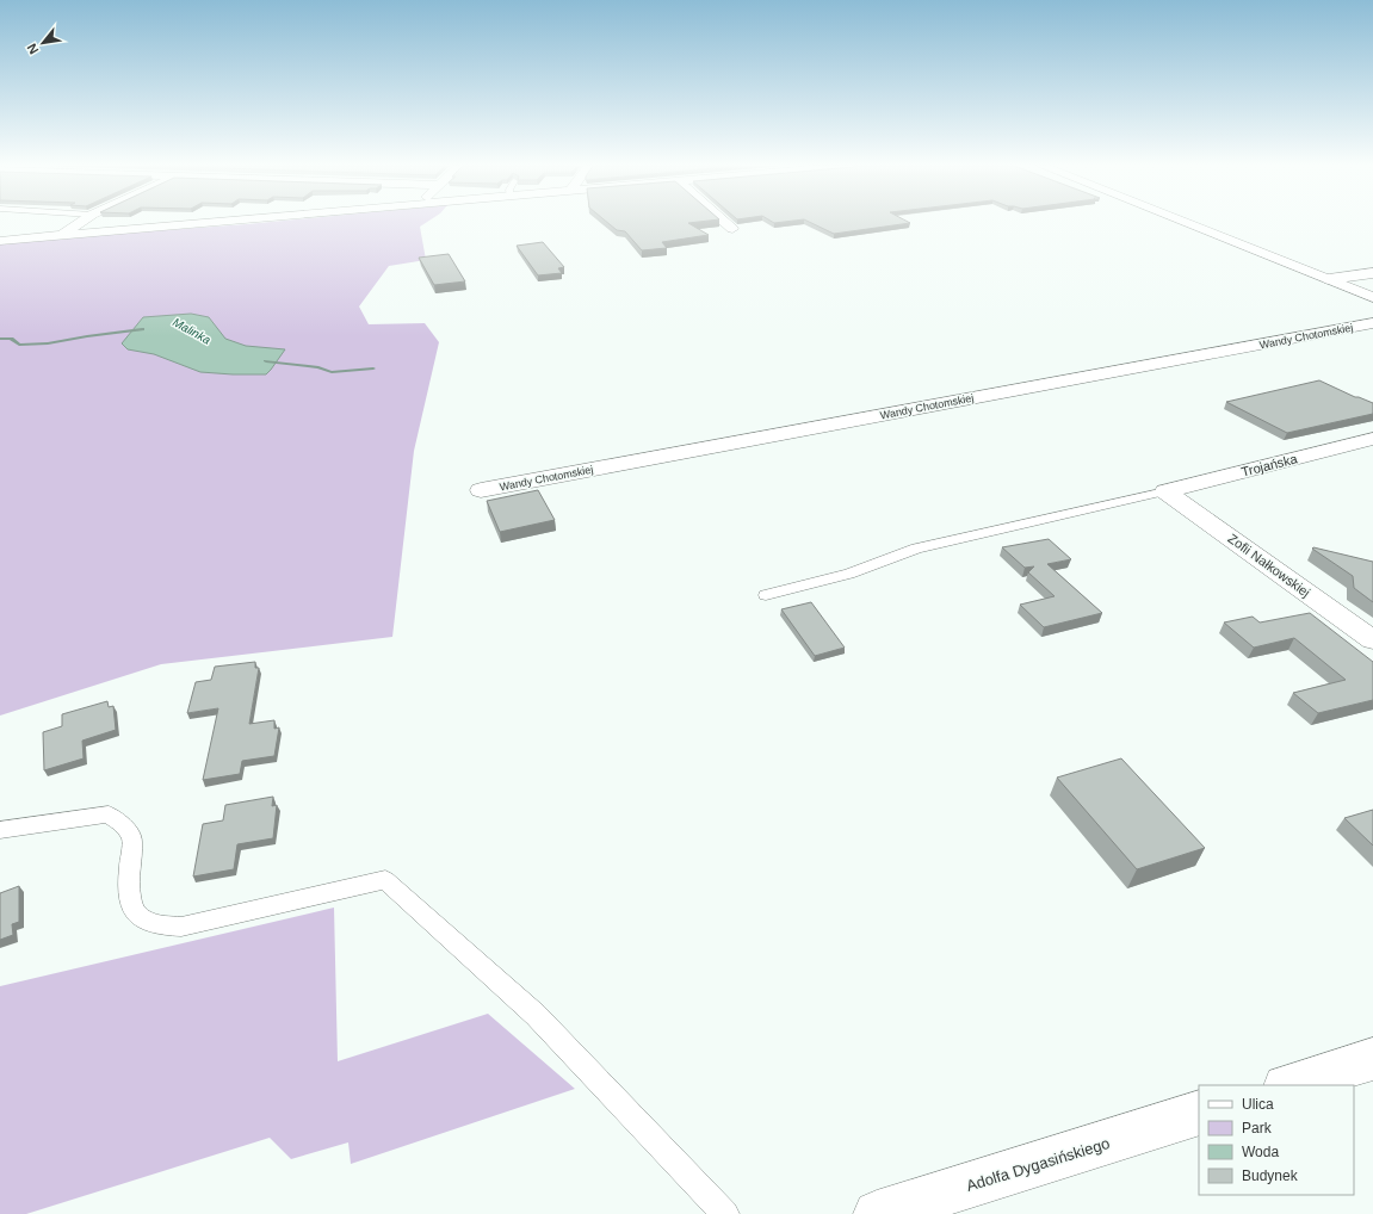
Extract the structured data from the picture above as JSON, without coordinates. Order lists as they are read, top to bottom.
{
  "streets": {
    "street": [
      "Wandy Chotomskiej",
      "Trojańska",
      "Zofii Nałkowskiej",
      "Adolfa Dygasińskiego"
    ]
  },
  "crossings": [
    ["Trojańska", "Zofii Nałkowskiej"]
  ],
  "water": ["Malinka"],
  "legend": [
    "Ulica",
    "Park",
    "Woda",
    "Budynek"
  ],
  "north": "bottom left"
}
